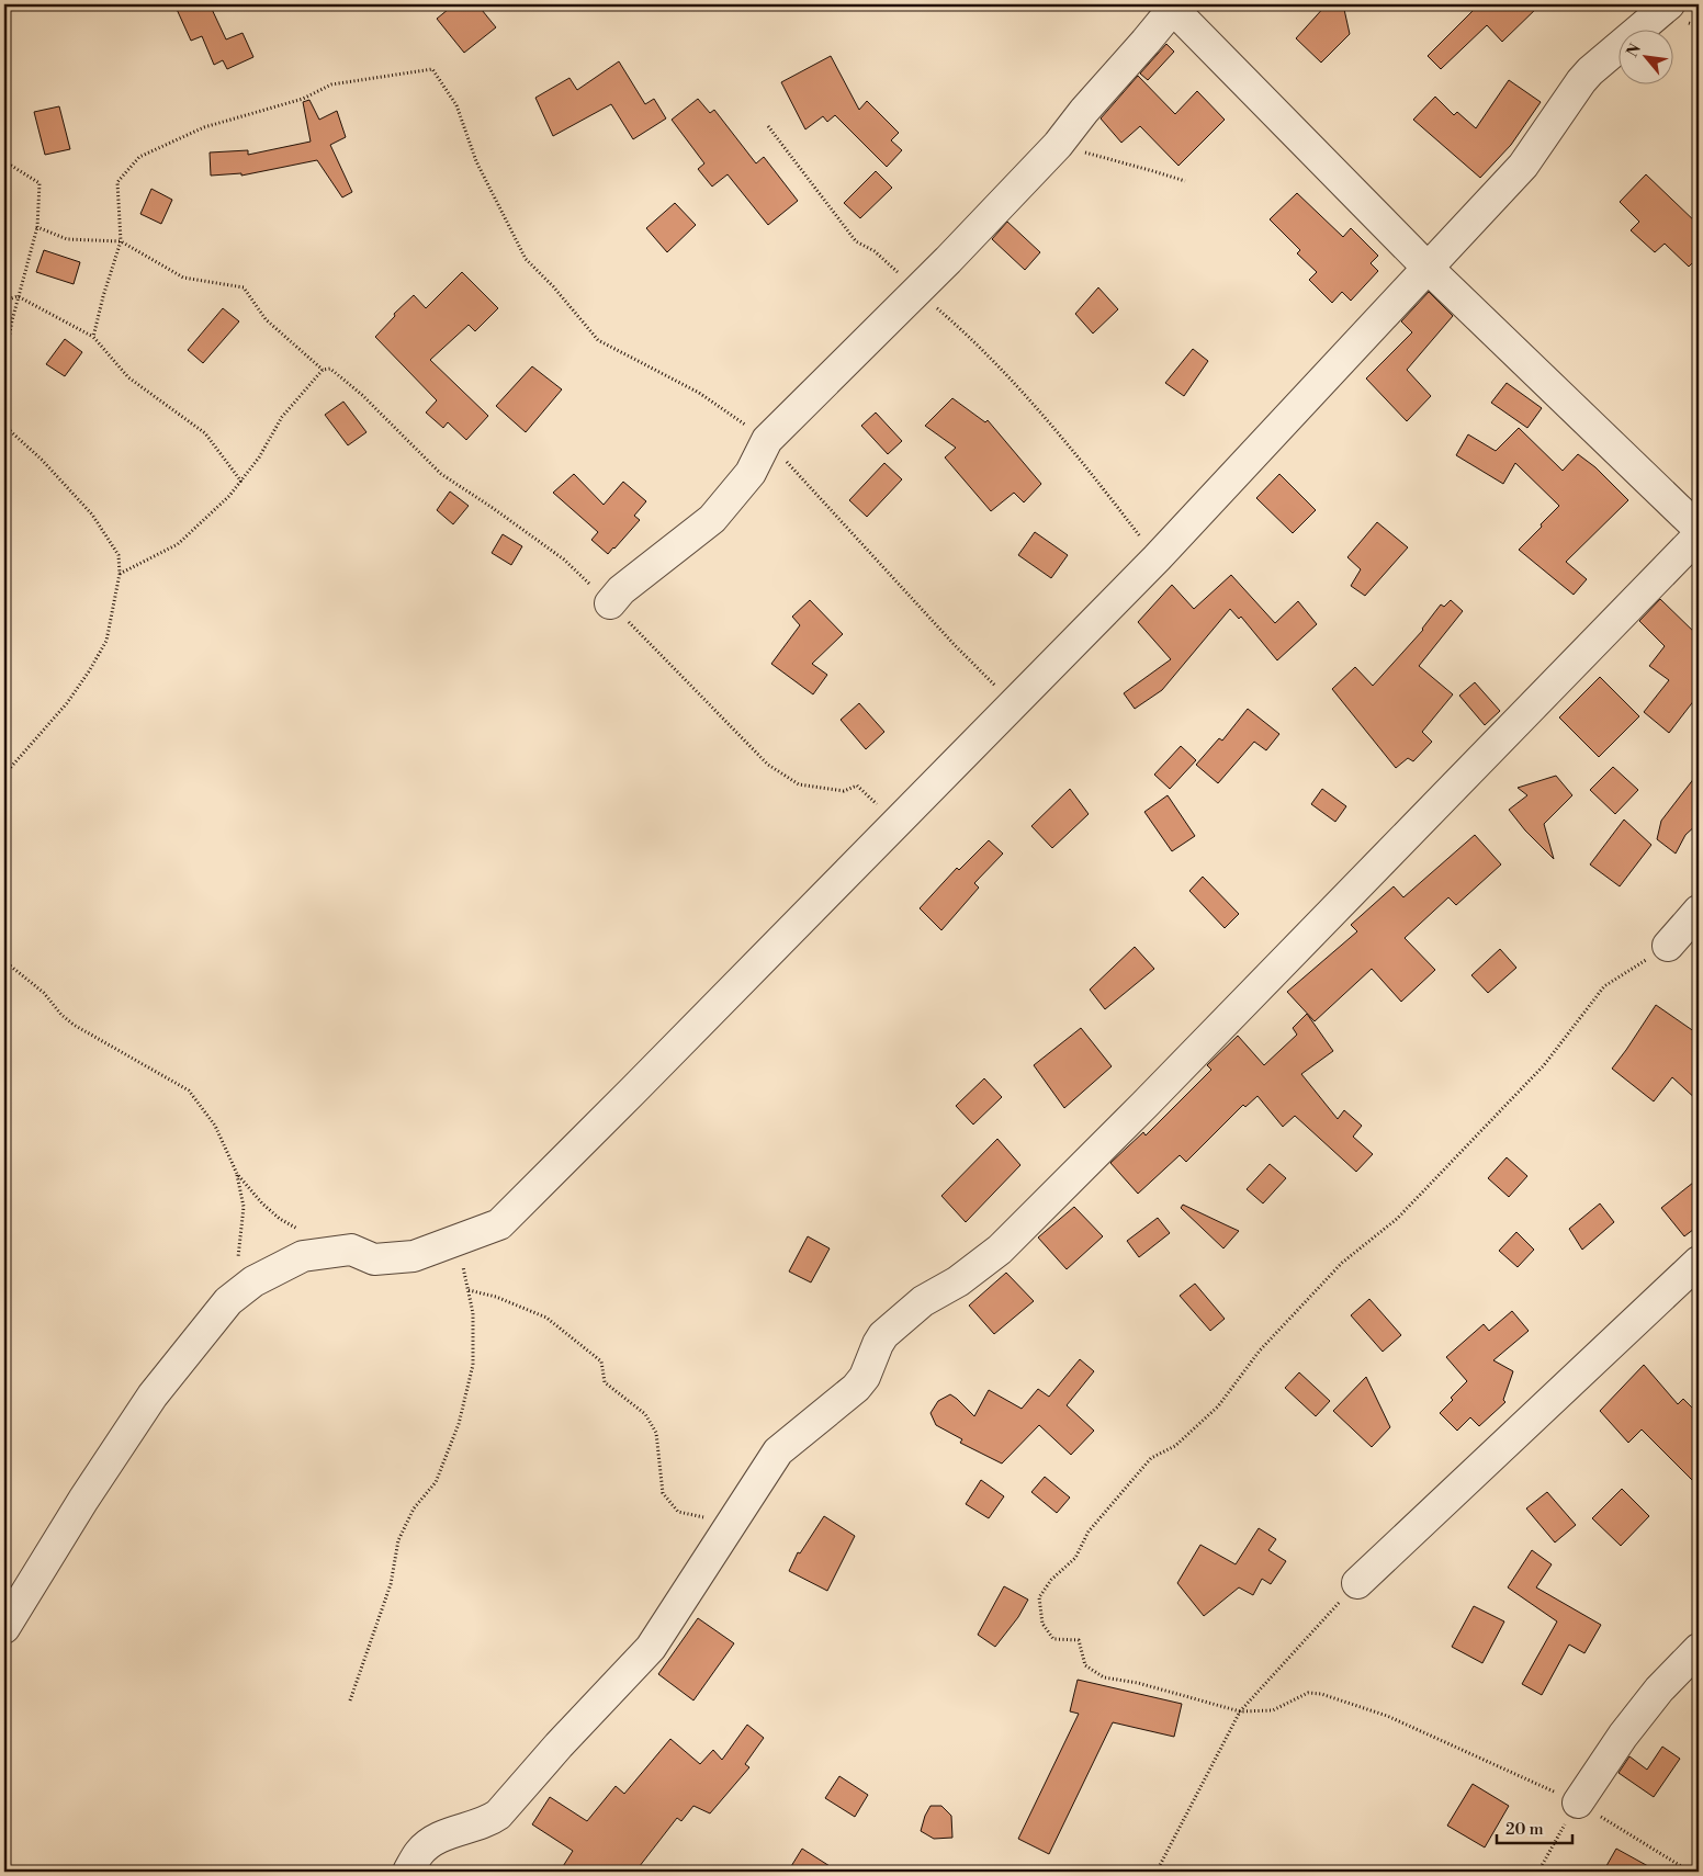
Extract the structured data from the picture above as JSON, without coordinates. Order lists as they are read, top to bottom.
{
  "scale_bar": "20 m",
  "north": "top left"
}
